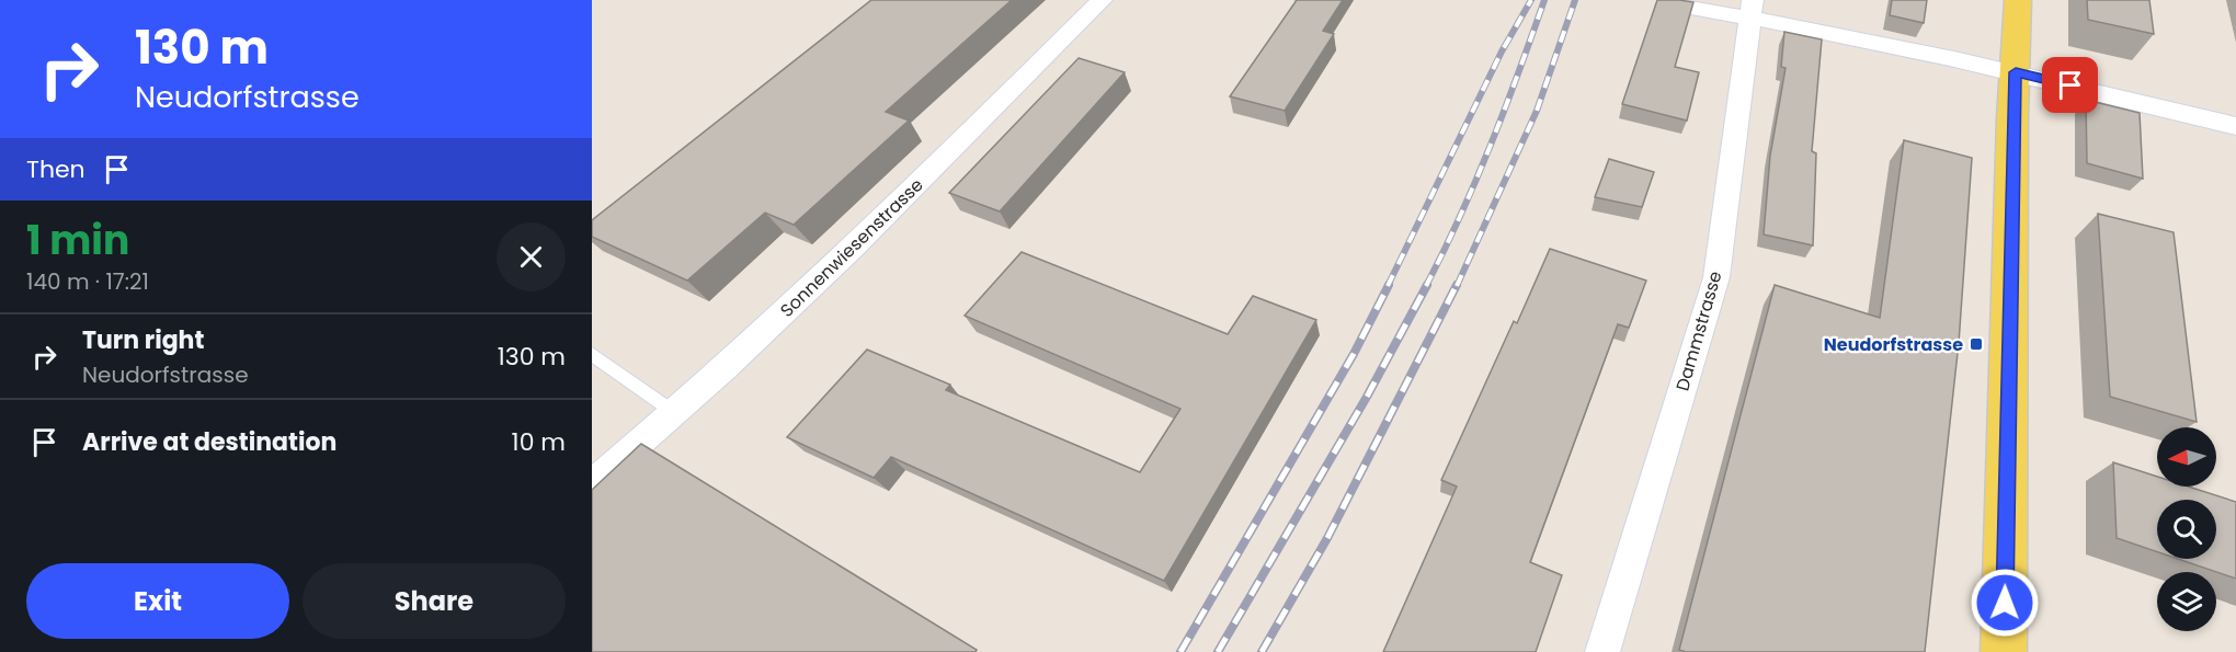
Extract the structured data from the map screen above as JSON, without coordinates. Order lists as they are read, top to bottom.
{
  "streets": {
    "street": ["Sonnenwiesenstrasse", "Dammstrasse"]
  },
  "places": {
    "transit": ["Neudorfstrasse"]
  },
  "north": "left",
  "page": {
    "turn": ["130 m", "Neudorfstrasse"],
    "then": "Then",
    "heading": ["1 min", "140 m · 17:21"],
    "list": [
      {
        "name": "Turn right",
        "note": "Neudorfstrasse",
        "value": "130 m"
      },
      {
        "name": "Arrive at destination",
        "value": "10 m"
      }
    ],
    "buttons": ["Exit", "Share"]
  }
}
